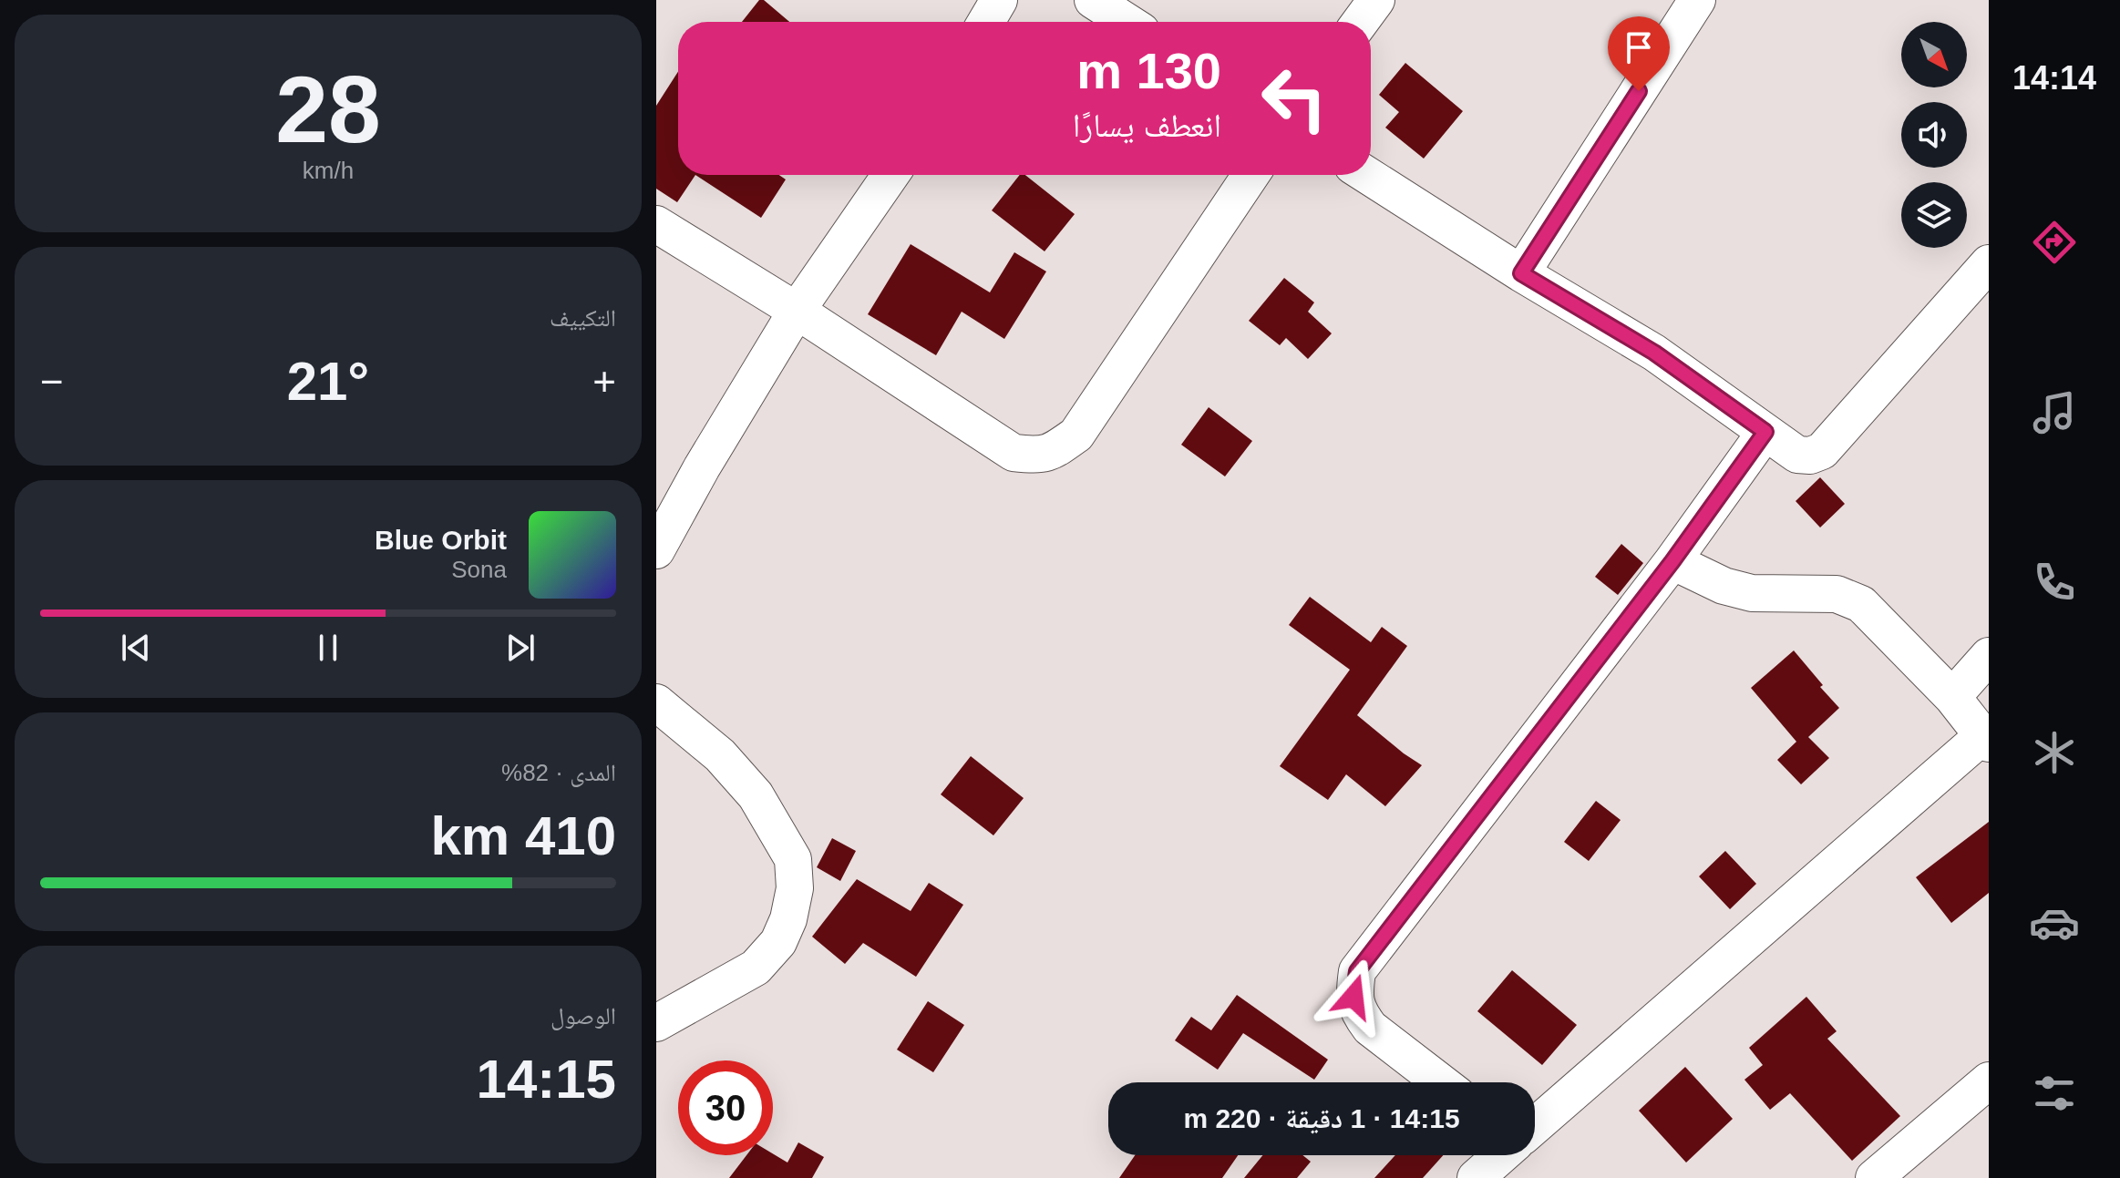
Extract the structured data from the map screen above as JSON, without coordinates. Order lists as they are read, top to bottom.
{
  "north": "bottom right",
  "page": {
    "tabs": "14:14",
    "tile": [
      ["28", "km/h"],
      "التكييف",
      ["المدى · 82%", "410 km"],
      ["الوصول", "14:15"]
    ],
    "turn": ["130 m", "انعطف يسارًا"],
    "heat": ["−", "21°", "+"],
    "song": ["Blue Orbit", "Sona"],
    "limit": "30",
    "trip": "14:15 · 1 دقيقة · 220 m"
  }
}
